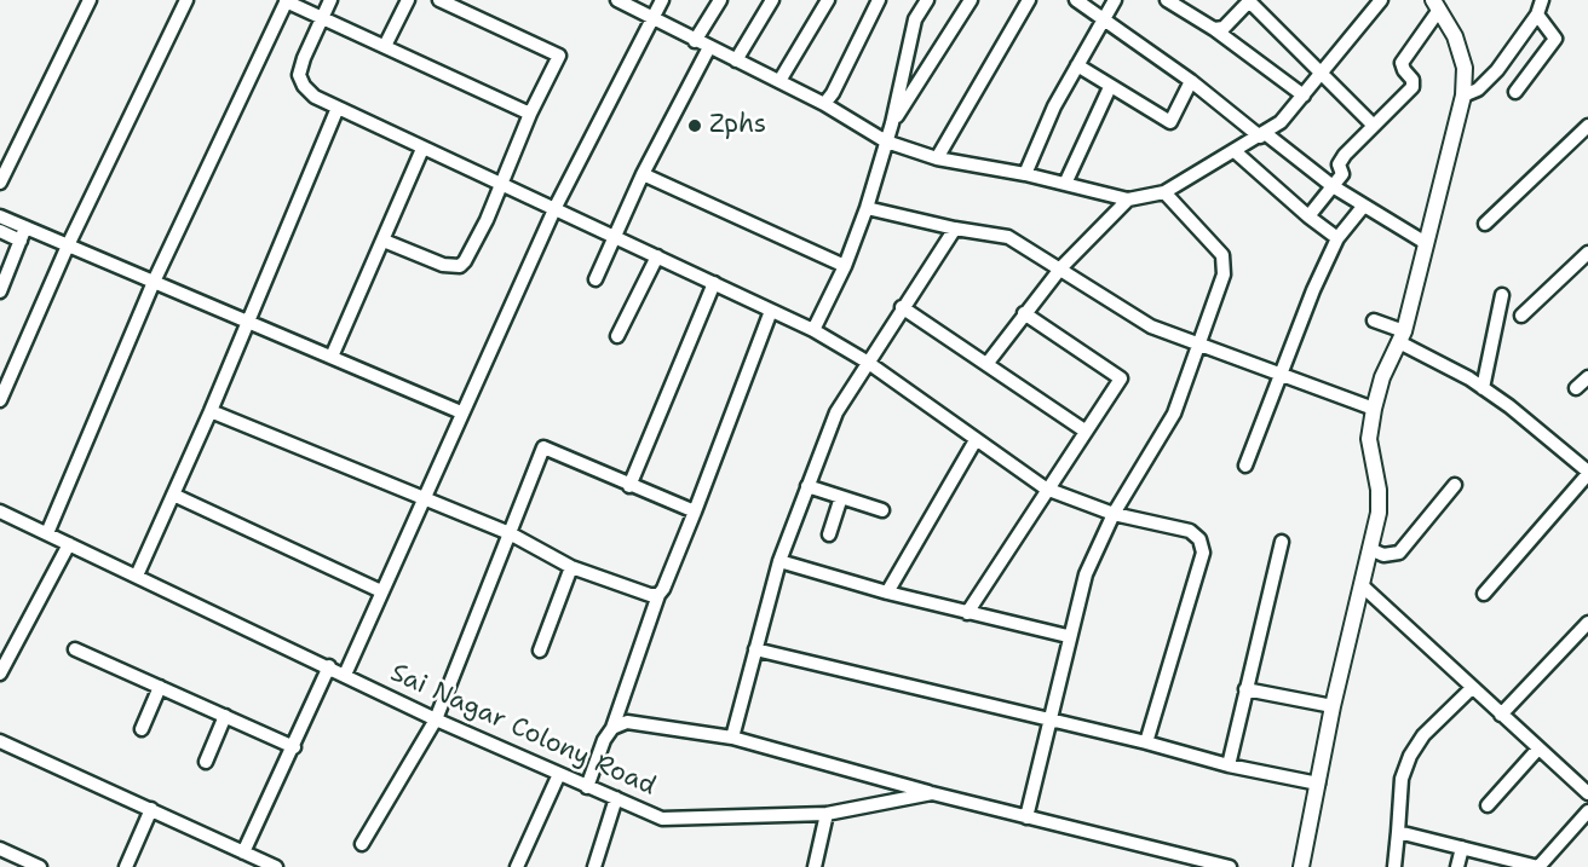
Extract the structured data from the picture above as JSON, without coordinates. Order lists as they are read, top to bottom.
{
  "streets": {
    "street": ["Sai Nagar Colony Road"]
  },
  "places": ["Zphs"]
}
